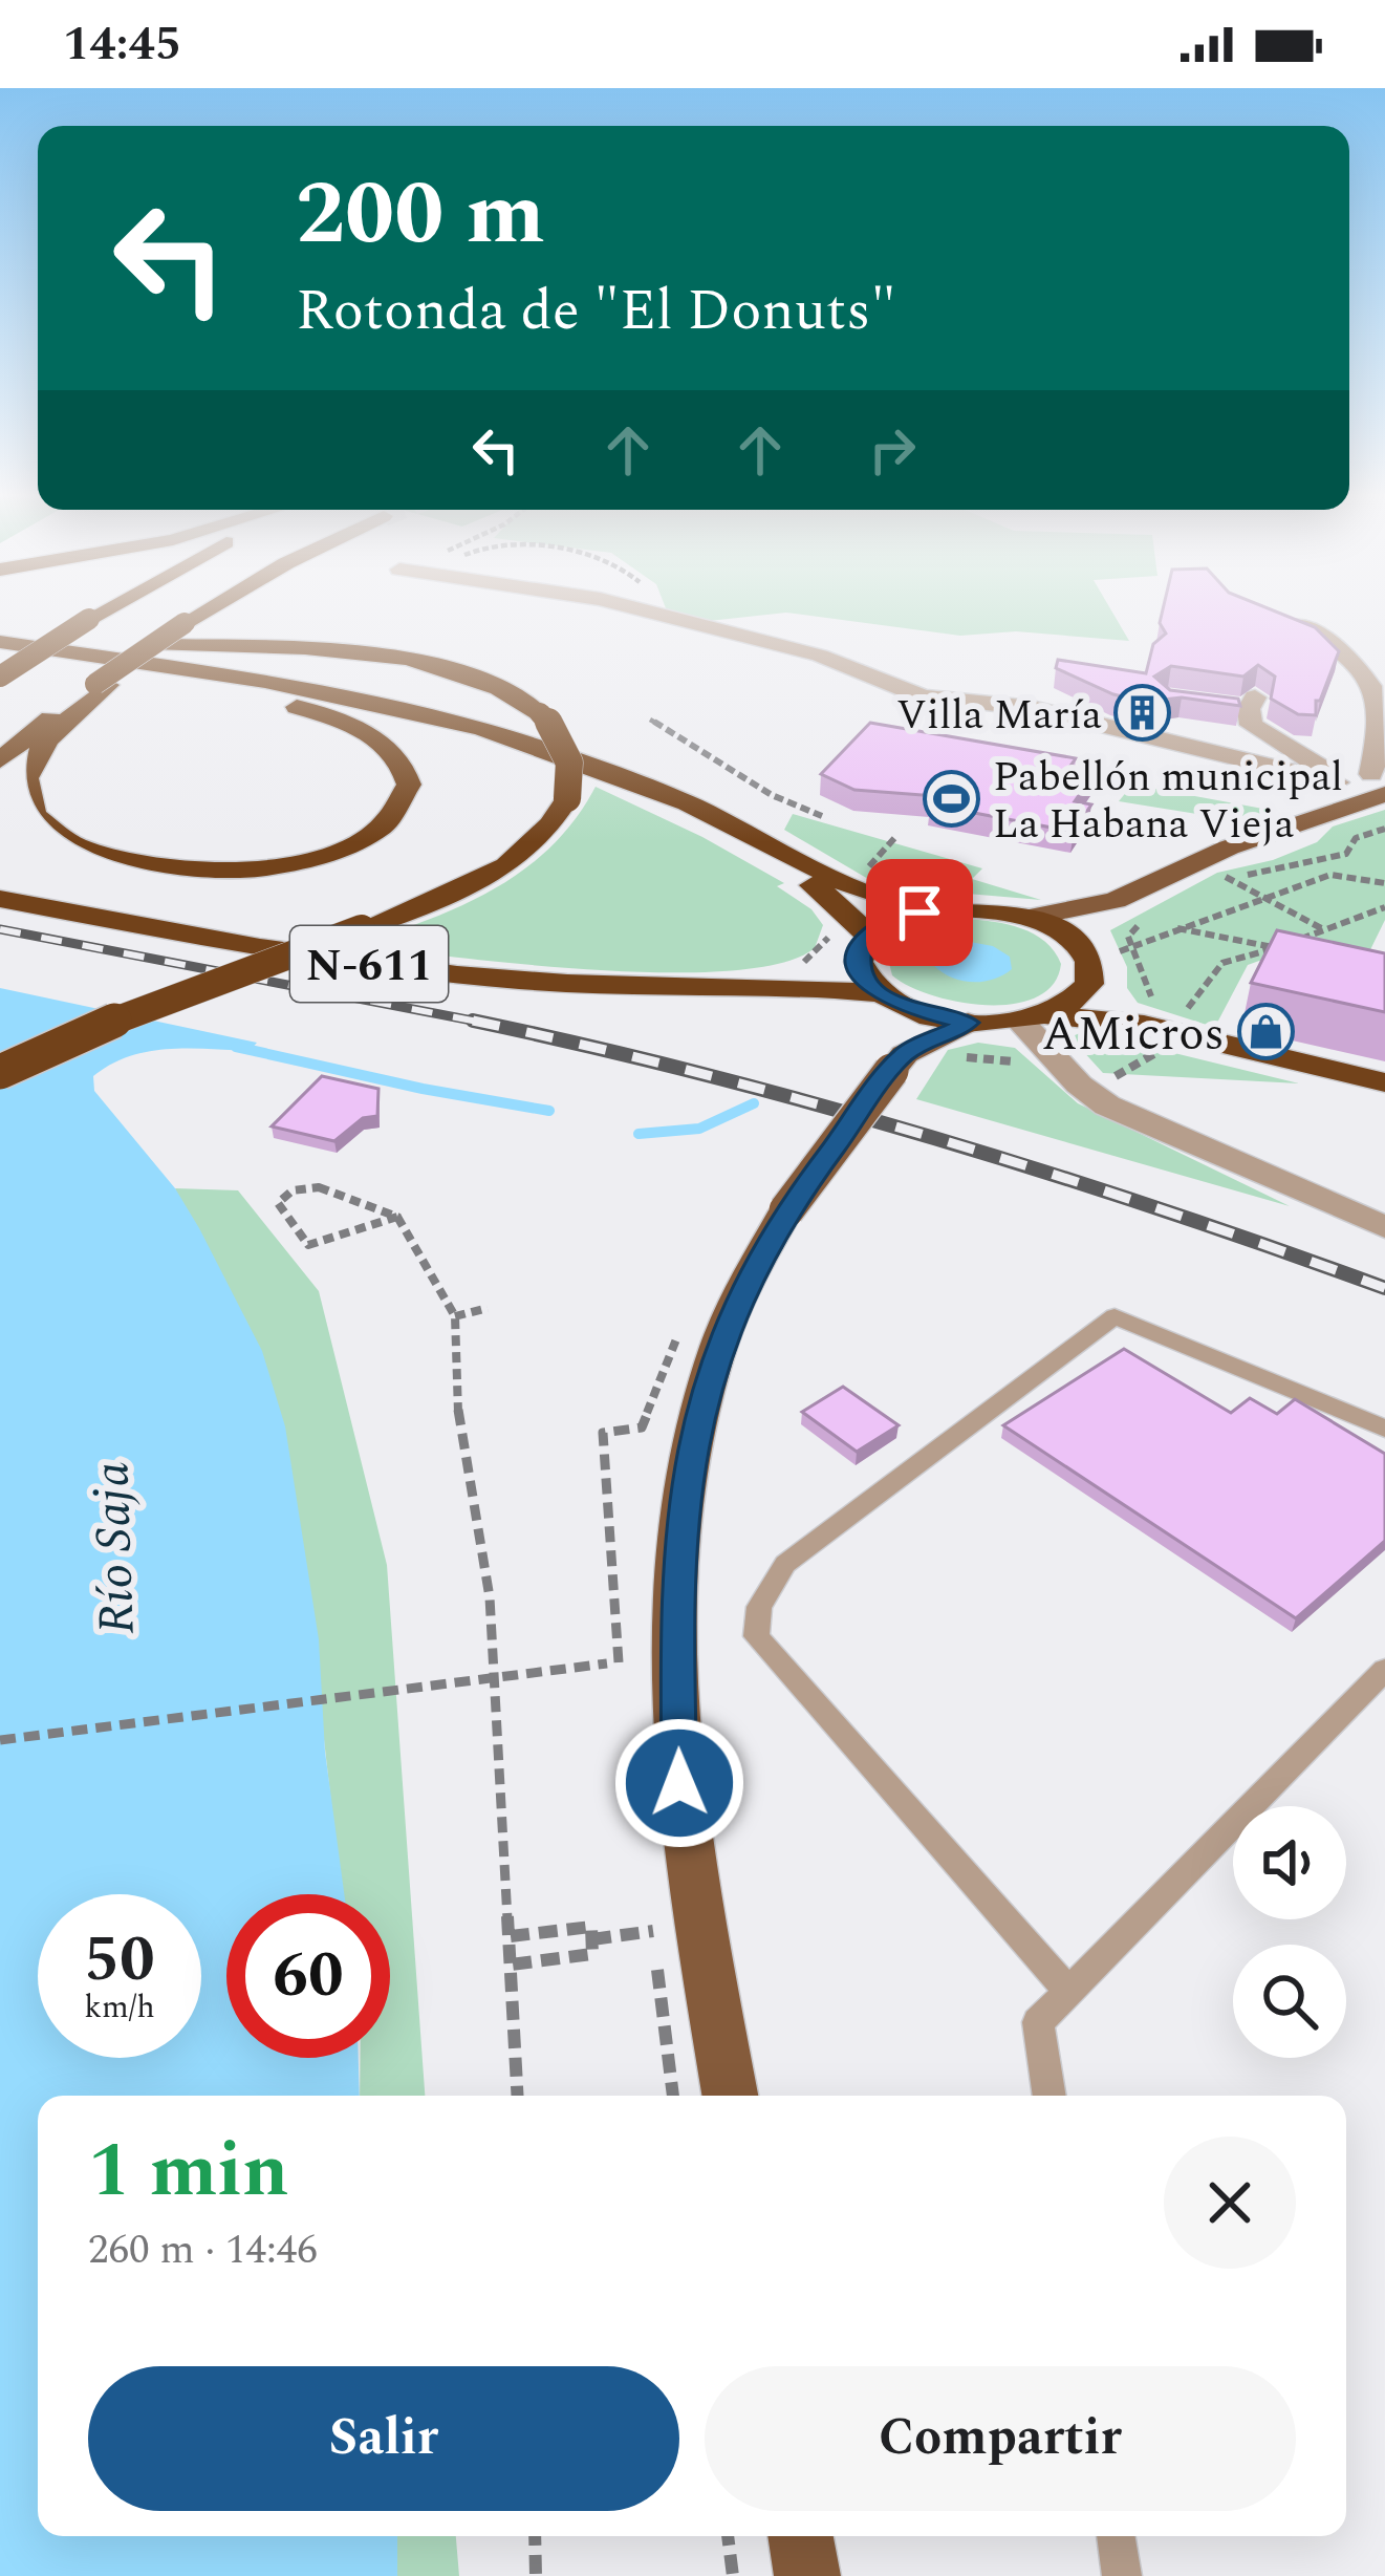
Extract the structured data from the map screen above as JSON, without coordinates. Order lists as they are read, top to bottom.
{
  "streets": {
    "highway": ["N-611"]
  },
  "water": ["Río Saja"],
  "places": {
    "building": ["Villa María"],
    "sports": ["Pabellón municipal La Habana Vieja"],
    "shop": ["AMicros"]
  },
  "page": {
    "status": "14:45",
    "turn": ["200 m", "Rotonda de \"El Donuts\""],
    "speed": "50 km/h",
    "limit": "60",
    "heading": ["1 min", "260 m · 14:46"],
    "buttons": ["Salir", "Compartir"]
  }
}
